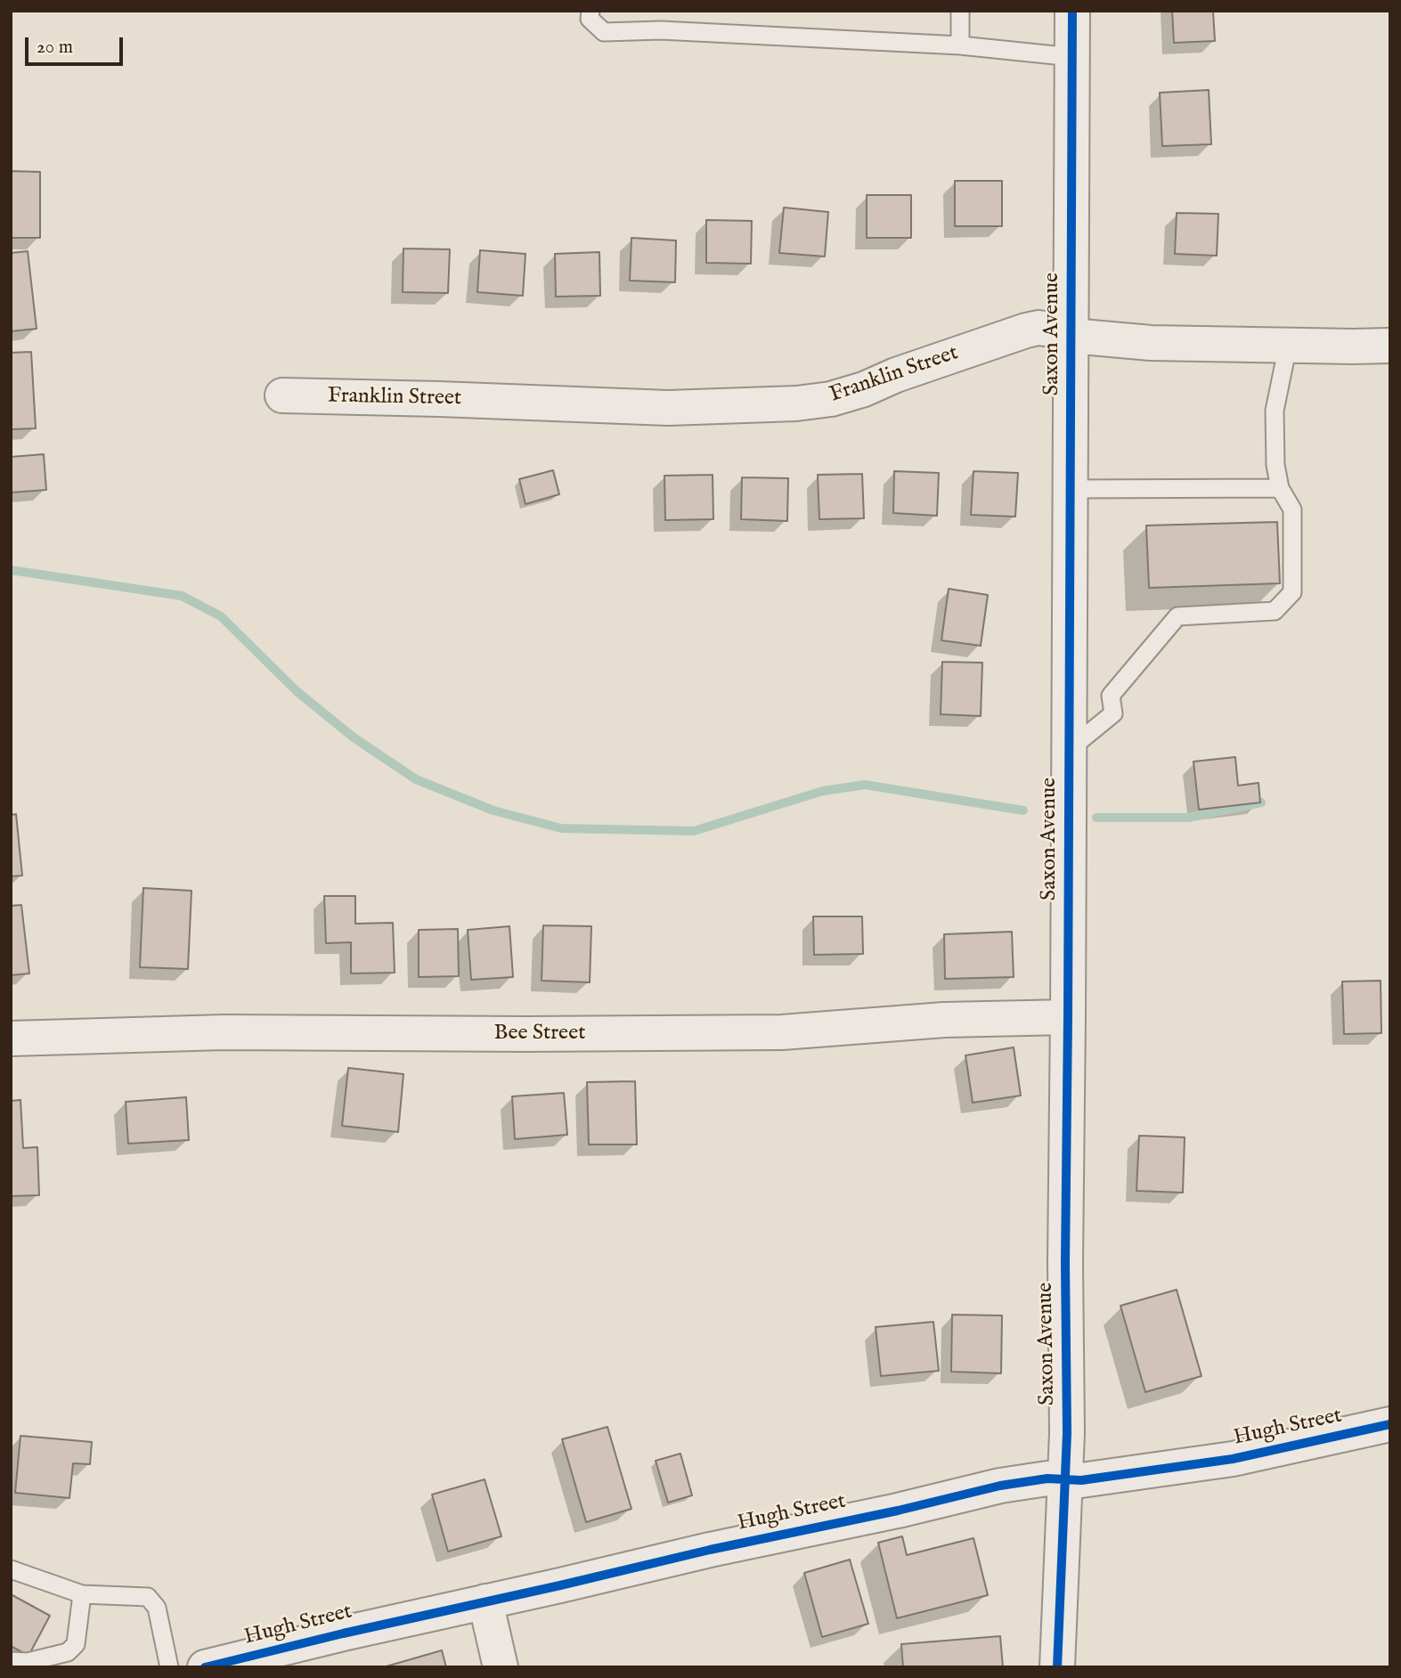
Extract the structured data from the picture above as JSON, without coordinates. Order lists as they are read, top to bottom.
{
  "streets": {
    "street": [
      "Saxon Avenue",
      "Franklin Street",
      "Bee Street",
      "Hugh Street"
    ]
  },
  "crossings": [
    ["Saxon Avenue", "Franklin Street"],
    ["Saxon Avenue", "Bee Street"],
    ["Saxon Avenue", "Hugh Street"]
  ],
  "scale_bar": "20 m"
}
